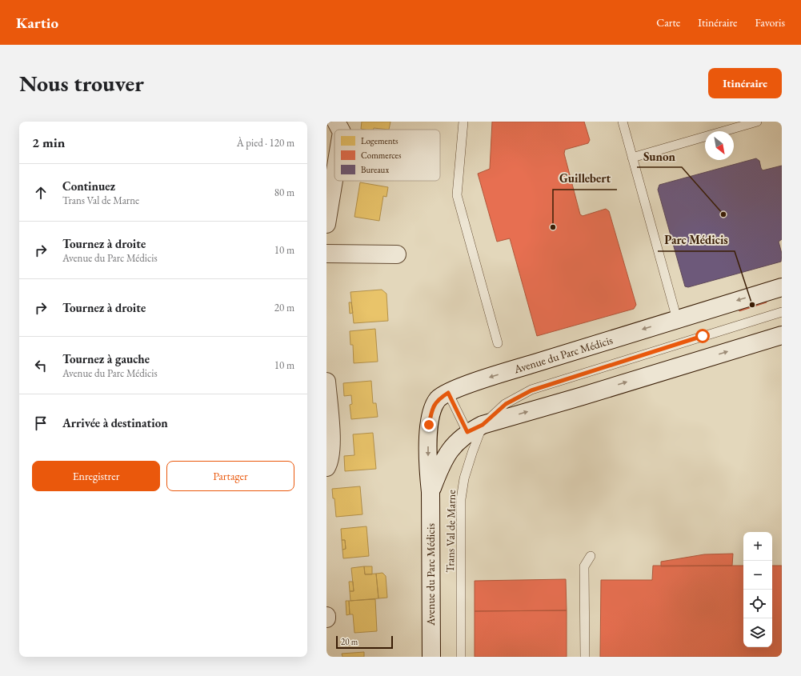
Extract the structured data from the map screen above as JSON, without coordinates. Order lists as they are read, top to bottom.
{
  "streets": {
    "street": ["Avenue du Parc Médicis"],
    "lane": ["Trans Val de Marne"]
  },
  "crossings": [
    ["Avenue du Parc Médicis", "Trans Val de Marne"]
  ],
  "places": ["Sunon", "Guillebert", "Parc Médicis"],
  "legend": ["Logements", "Commerces", "Bureaux"],
  "scale_bar": "20 m",
  "north": "bottom right",
  "page": {
    "header": "Kartio",
    "nav": ["Carte", "Itinéraire", "Favoris"],
    "buttons": [
      "Itinéraire",
      ["Enregistrer", "Partager"]
    ],
    "title": "Nous trouver",
    "heading": ["2 min", "À pied · 120 m"],
    "list": [
      ["Continuez", "Trans Val de Marne", "80 m"],
      ["Tournez à droite", "Avenue du Parc Médicis", "10 m"],
      ["Tournez à droite", "20 m"],
      ["Tournez à gauche", "Avenue du Parc Médicis", "10 m"],
      "Arrivée à destination"
    ],
    "map_buttons": ["+", "−"],
    "scale": "20 m"
  }
}
